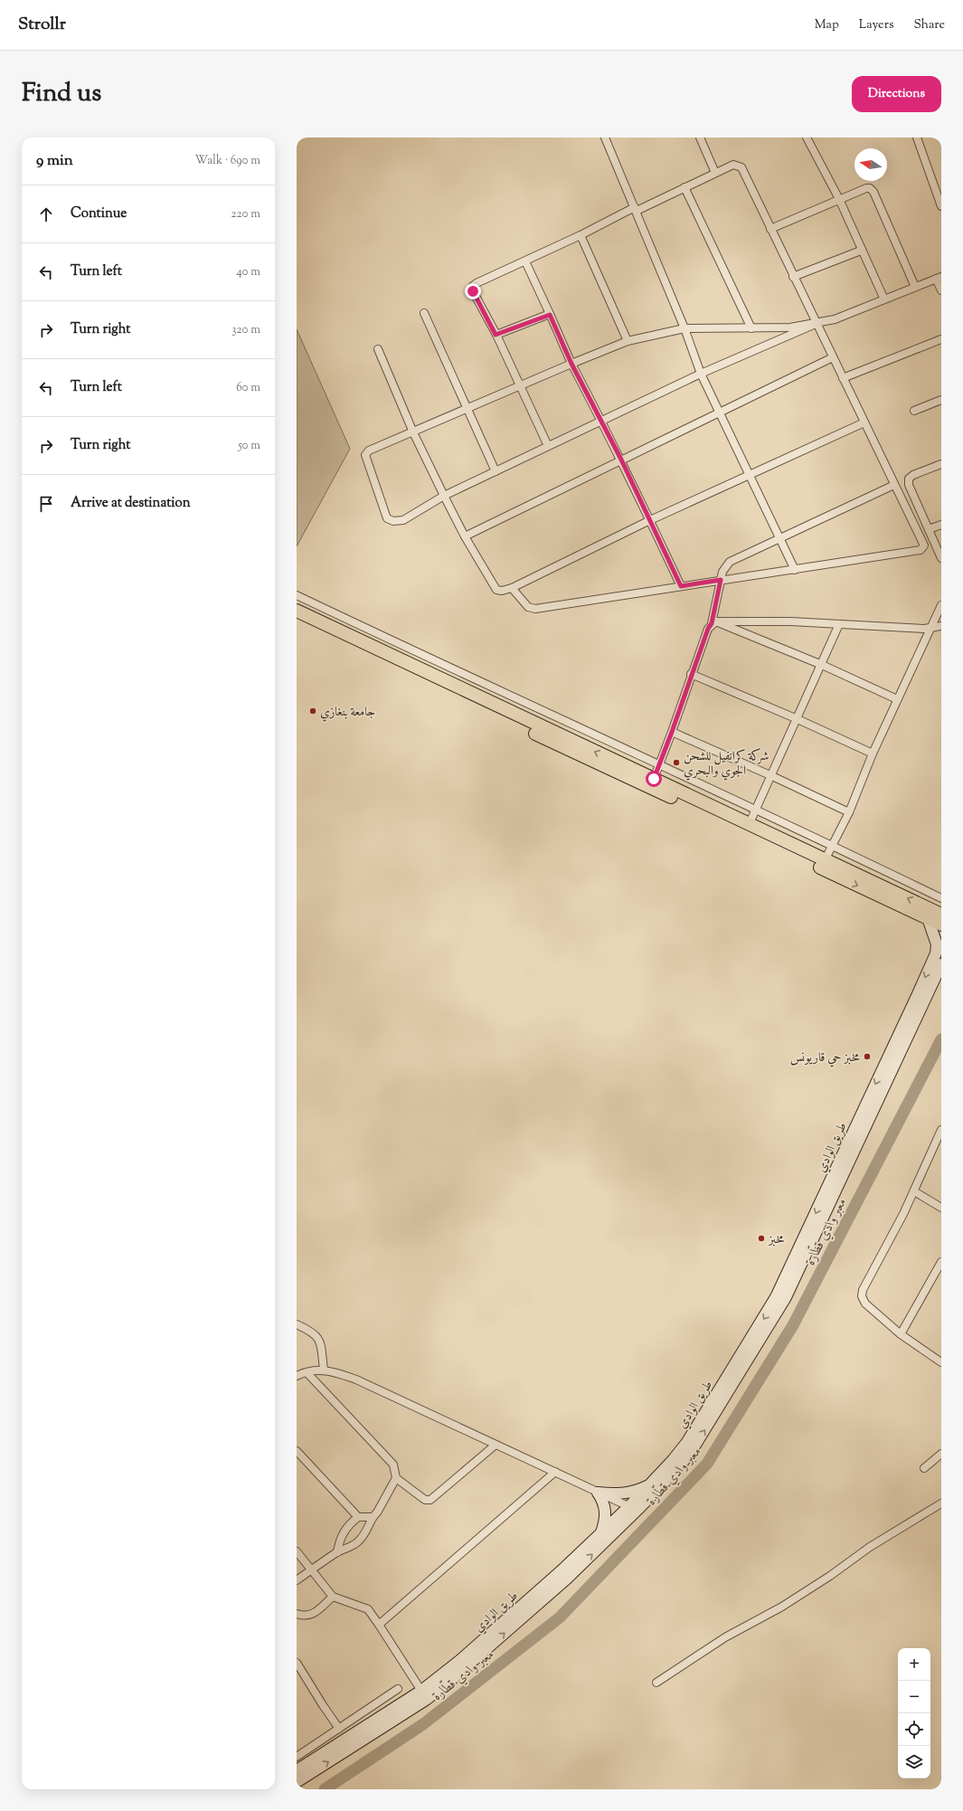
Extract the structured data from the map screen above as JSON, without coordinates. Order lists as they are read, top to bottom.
{
  "streets": {
    "main road": ["طريق الوادي"]
  },
  "water": ["معبر وادي قطّارة"],
  "places": [
    "جامعة بنغازي",
    "شركة كرانفيل للشحن الجوي والبحري",
    "مخبز حي قاريونس",
    "مخبز"
  ],
  "north": "left",
  "page": {
    "header": "Strollr",
    "nav": ["Map", "Layers", "Share"],
    "title": "Find us",
    "buttons": "Directions",
    "heading": ["9 min", "Walk · 690 m"],
    "list": [
      ["Continue", "220 m"],
      ["Turn left", "40 m"],
      ["Turn right", "320 m"],
      ["Turn left", "60 m"],
      ["Turn right", "50 m"],
      "Arrive at destination"
    ],
    "map_buttons": ["+", "−"]
  }
}
